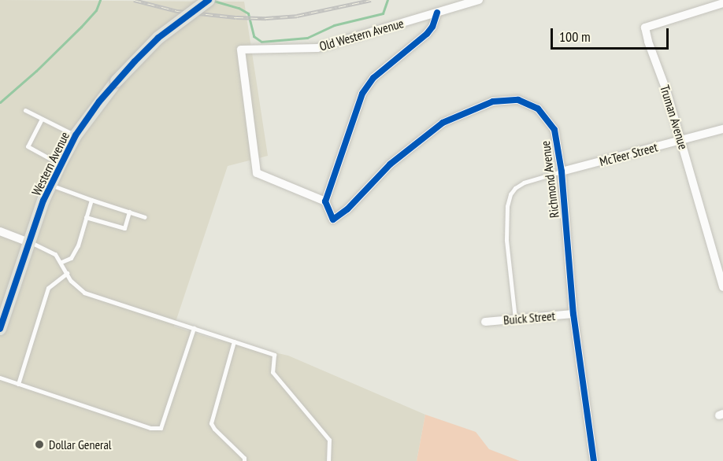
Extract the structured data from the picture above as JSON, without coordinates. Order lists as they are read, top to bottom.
{
  "streets": {
    "main road": ["Western Avenue"],
    "street": [
      "Old Western Avenue",
      "Truman Avenue",
      "McTeer Street",
      "Richmond Avenue",
      "Buick Street"
    ]
  },
  "crossings": [
    ["Old Western Avenue", "Richmond Avenue"],
    ["Truman Avenue", "McTeer Street"],
    ["McTeer Street", "Richmond Avenue"],
    ["Richmond Avenue", "Buick Street"]
  ],
  "places": ["Dollar General"],
  "scale_bar": "100 m"
}
